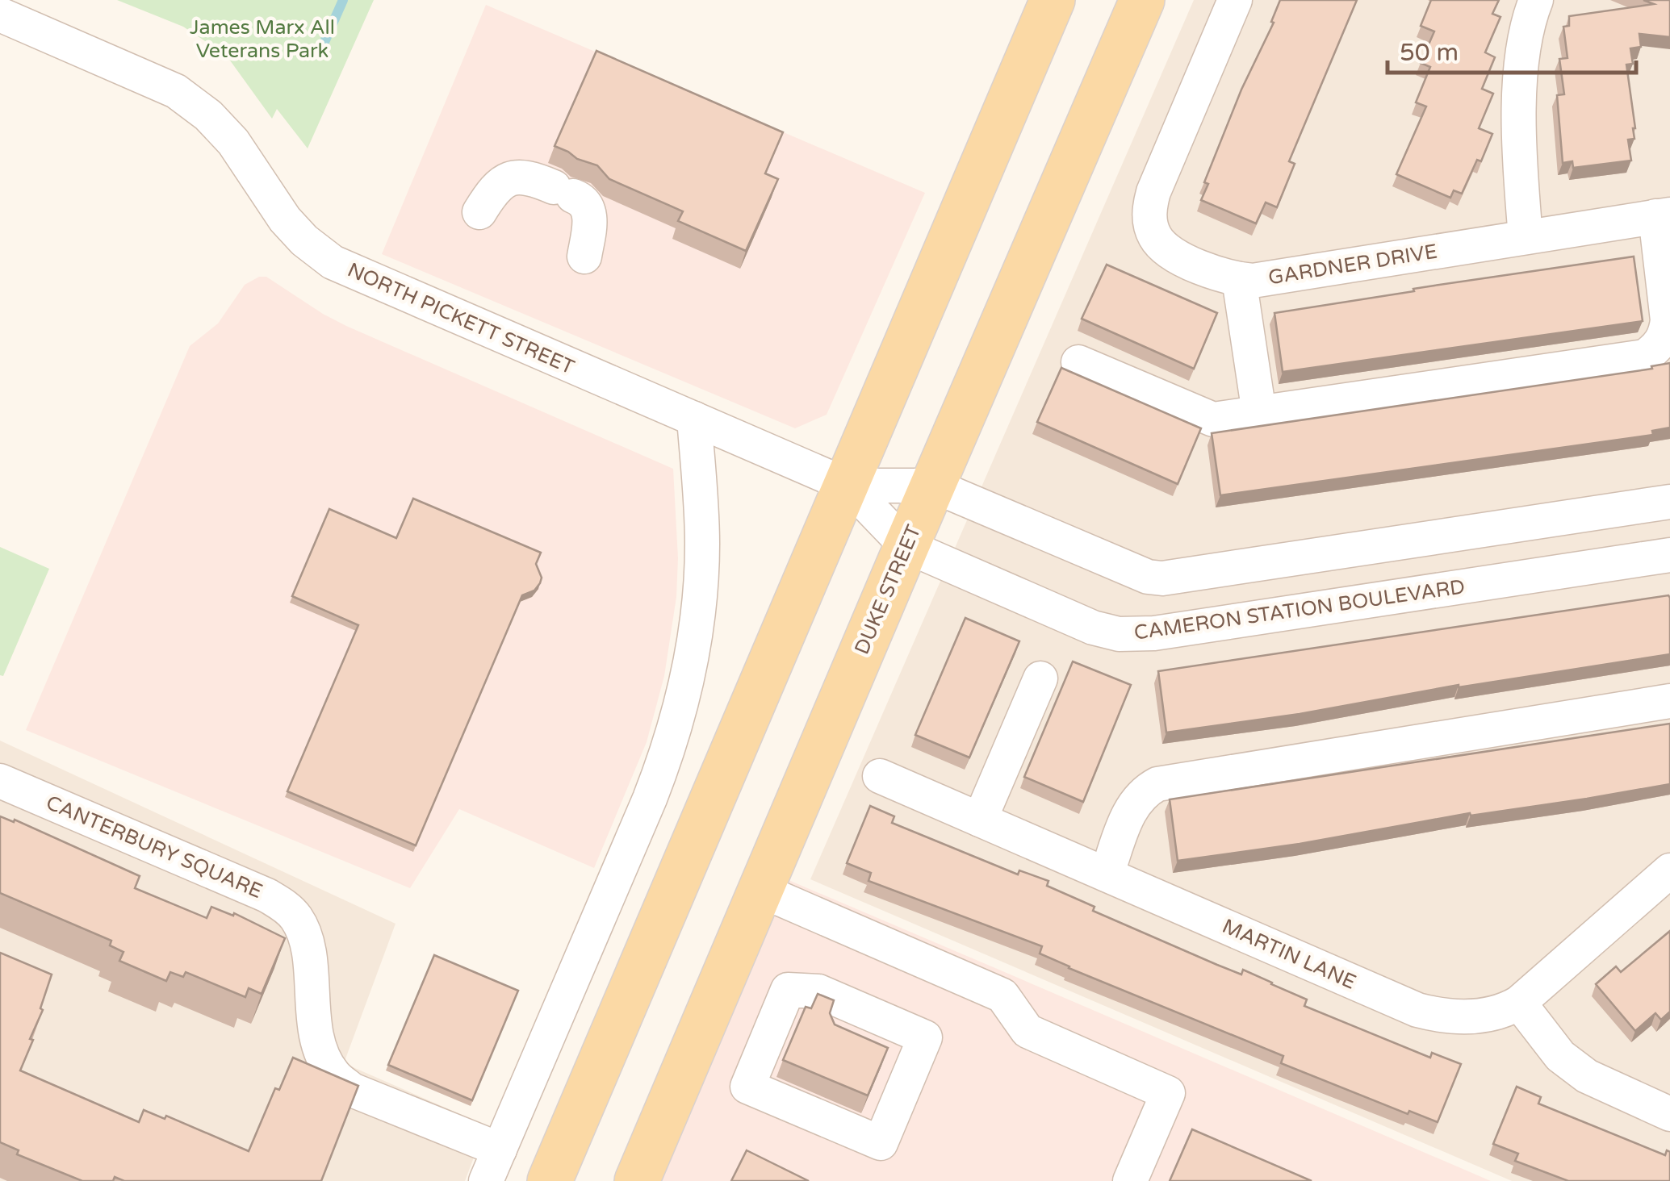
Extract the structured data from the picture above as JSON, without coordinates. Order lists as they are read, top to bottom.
{
  "streets": {
    "main road": ["DUKE STREET"],
    "street": [
      "GARDNER DRIVE",
      "NORTH PICKETT STREET",
      "CAMERON STATION BOULEVARD",
      "CANTERBURY SQUARE",
      "MARTIN LANE"
    ]
  },
  "crossings": [
    ["NORTH PICKETT STREET", "CAMERON STATION BOULEVARD"],
    ["DUKE STREET", "CAMERON STATION BOULEVARD"]
  ],
  "parks": ["James Marx All Veterans Park"],
  "scale_bar": "50 m"
}
